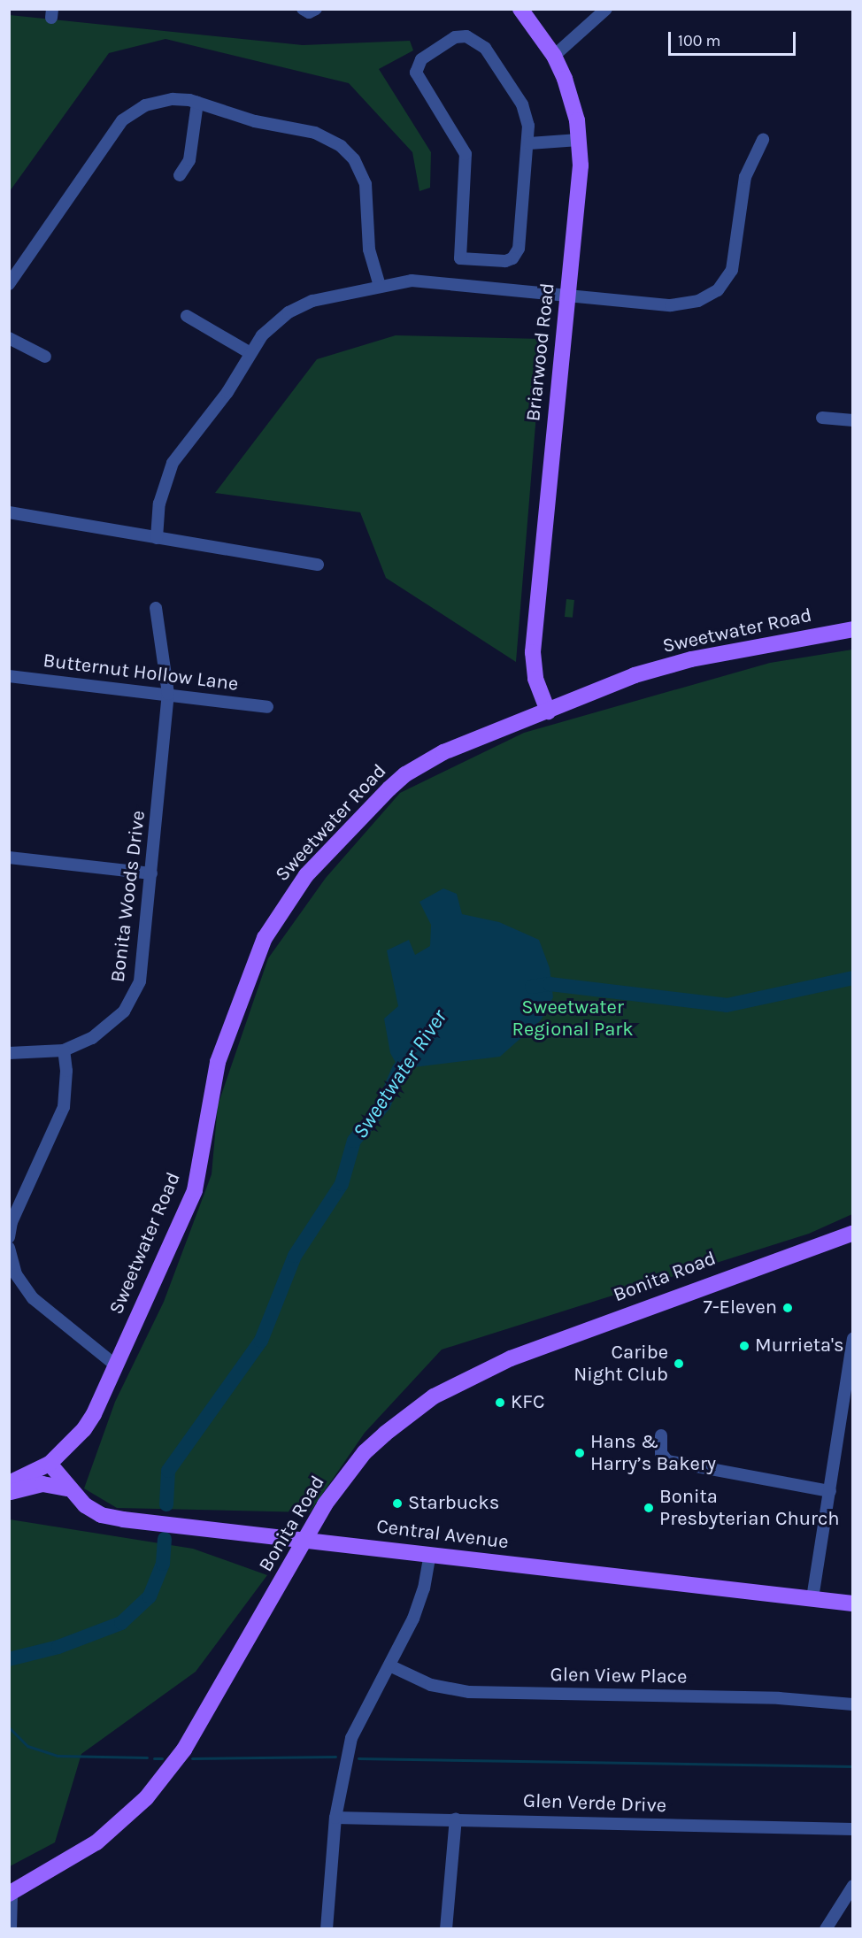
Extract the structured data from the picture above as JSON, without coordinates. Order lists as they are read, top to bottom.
{
  "streets": {
    "main road": [
      "Briarwood Road",
      "Sweetwater Road",
      "Bonita Road",
      "Central Avenue"
    ],
    "street": [
      "Butternut Hollow Lane",
      "Bonita Woods Drive",
      "Glen View Place",
      "Glen Verde Drive"
    ]
  },
  "crossings": [
    ["Briarwood Road", "Sweetwater Road"],
    ["Sweetwater Road", "Central Avenue"],
    ["Butternut Hollow Lane", "Bonita Woods Drive"],
    ["Bonita Road", "Central Avenue"]
  ],
  "water": ["Sweetwater River"],
  "parks": ["Sweetwater Regional Park"],
  "places": [
    "7-Eleven",
    "Murrieta's",
    "Caribe Night Club",
    "KFC",
    "Hans & Harry’s Bakery",
    "Starbucks",
    "Bonita Presbyterian Church"
  ],
  "scale_bar": "100 m"
}
